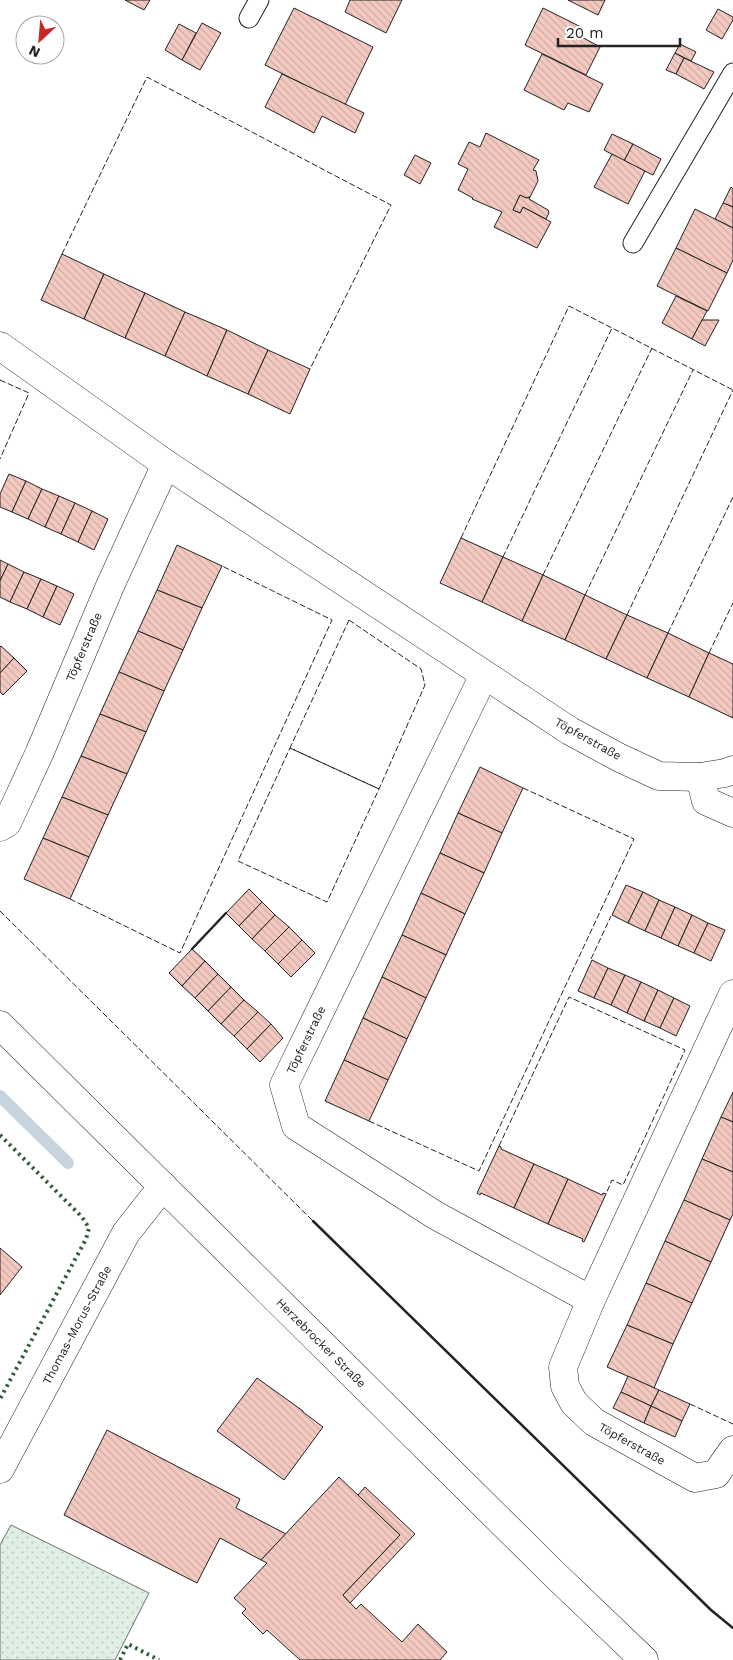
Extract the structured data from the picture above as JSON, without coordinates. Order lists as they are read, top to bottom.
{
  "streets": {
    "street": ["Töpferstraße", "Thomas-Morus-Straße", "Herzebrocker Straße"]
  },
  "crossings": [
    ["Thomas-Morus-Straße", "Herzebrocker Straße"]
  ],
  "scale_bar": "20 m",
  "north": "bottom left"
}
